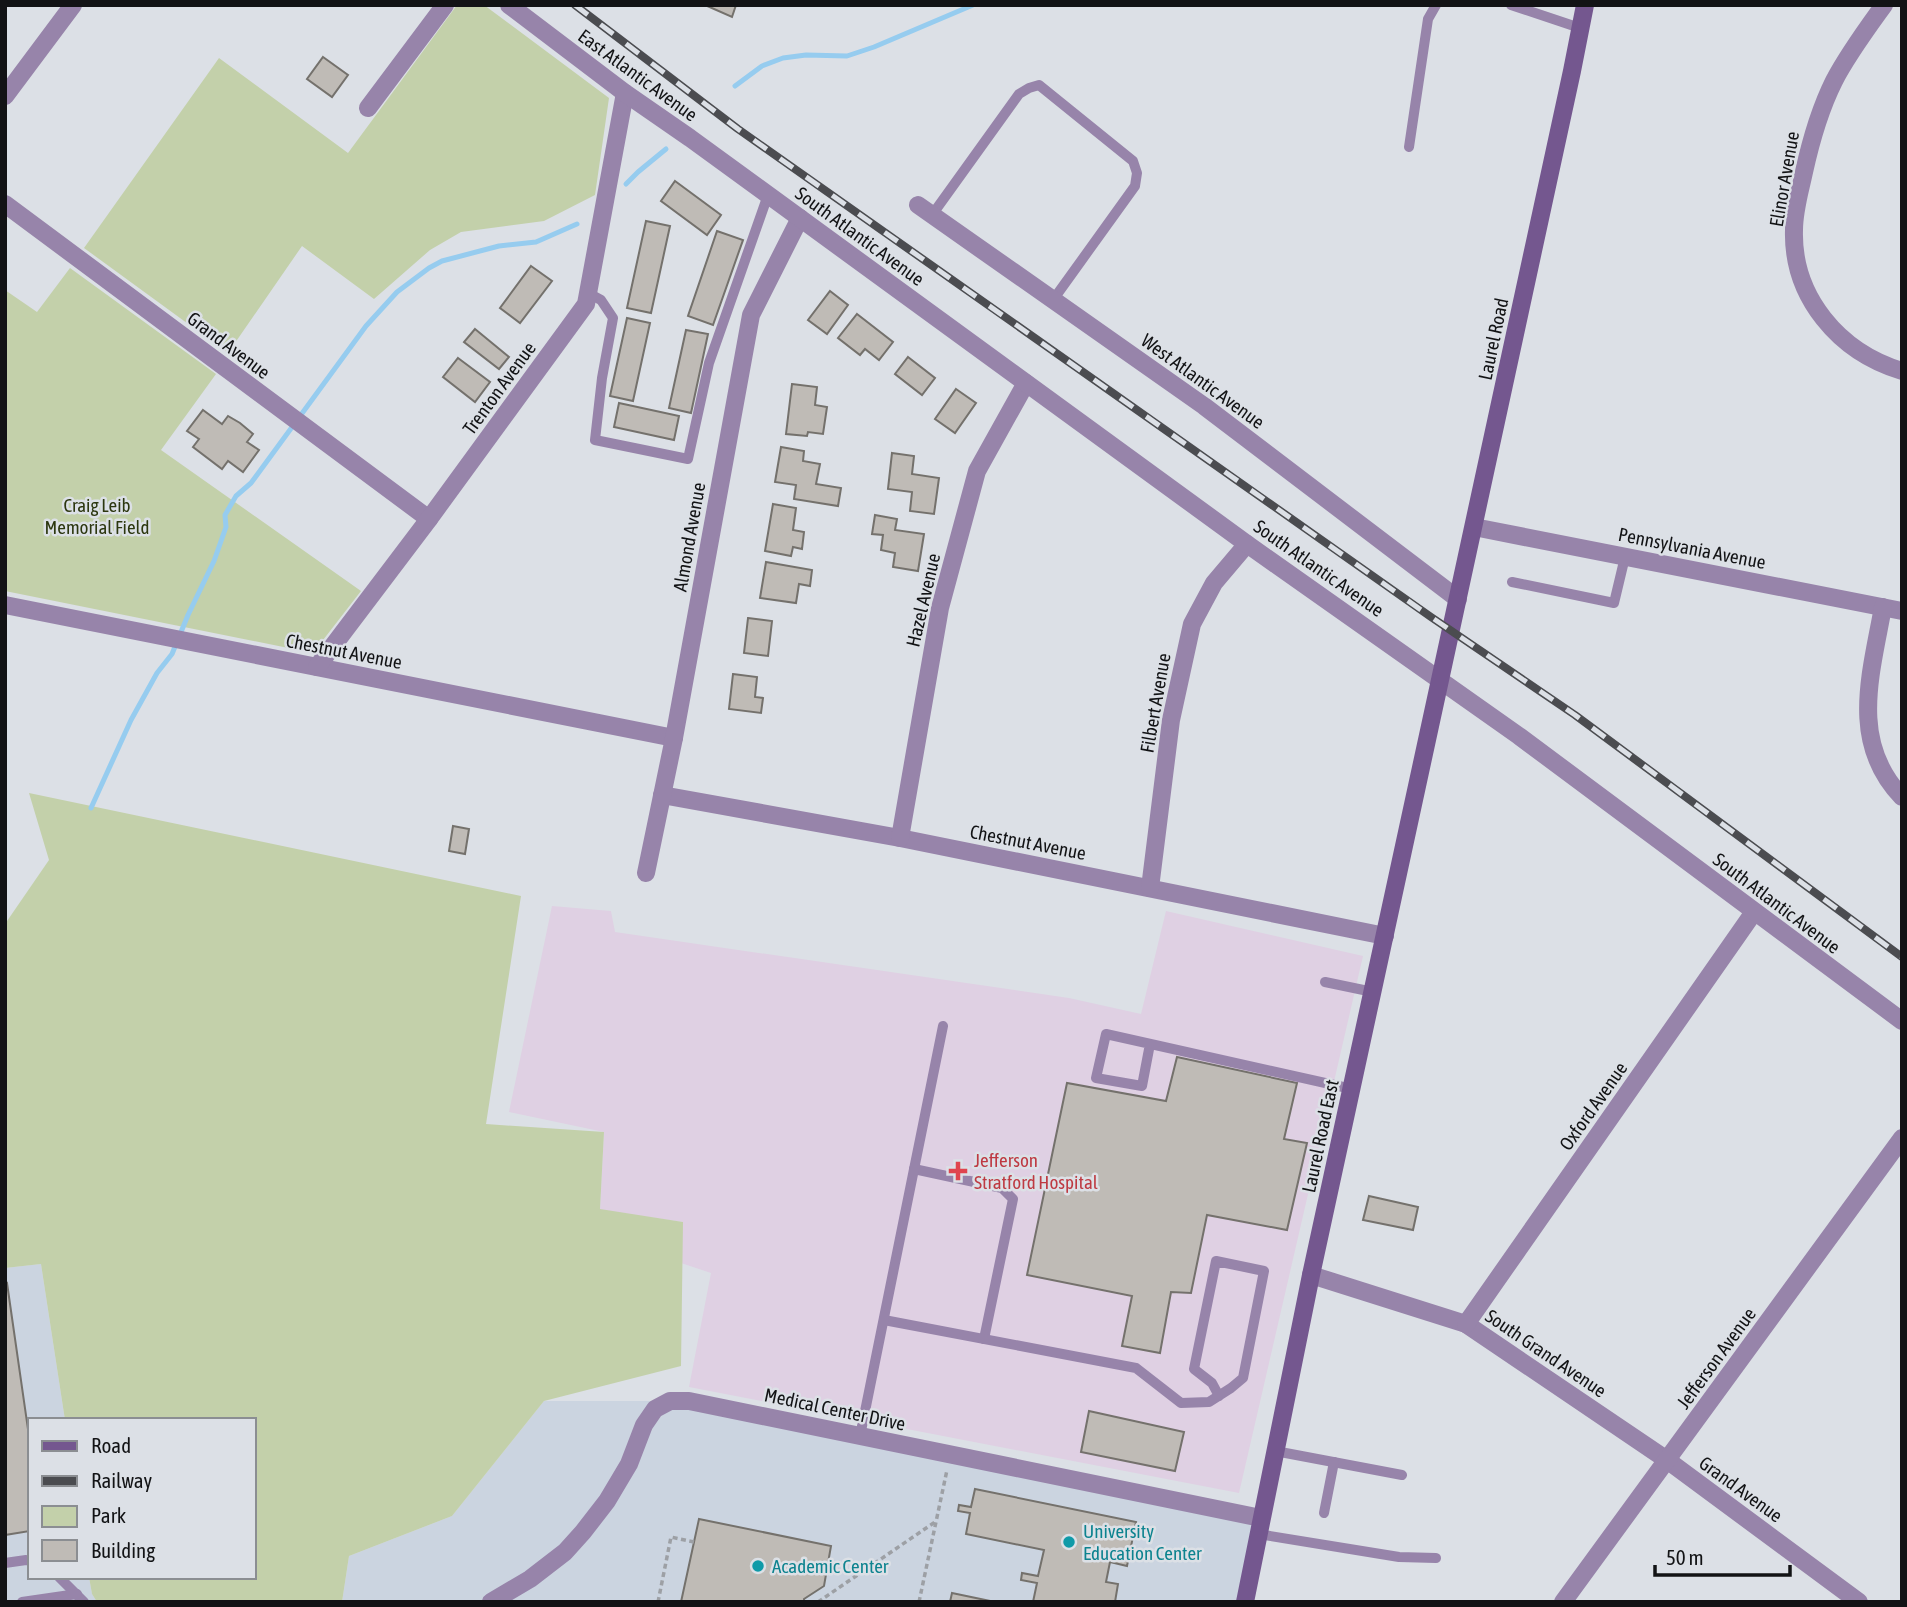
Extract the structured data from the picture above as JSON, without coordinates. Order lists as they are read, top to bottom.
{
  "streets": {
    "main road": ["Laurel Road", "Laurel Road East"],
    "street": [
      "East Atlantic Avenue",
      "Elinor Avenue",
      "South Atlantic Avenue",
      "Grand Avenue",
      "West Atlantic Avenue",
      "Trenton Avenue",
      "Almond Avenue",
      "Pennsylvania Avenue",
      "Hazel Avenue",
      "Chestnut Avenue",
      "Filbert Avenue",
      "Oxford Avenue",
      "South Grand Avenue",
      "Jefferson Avenue",
      "Medical Center Drive"
    ]
  },
  "crossings": [
    ["East Atlantic Avenue", "South Atlantic Avenue"],
    ["East Atlantic Avenue", "Trenton Avenue"],
    ["South Atlantic Avenue", "Laurel Road"],
    ["South Atlantic Avenue", "Almond Avenue"],
    ["South Atlantic Avenue", "Hazel Avenue"],
    ["South Atlantic Avenue", "Filbert Avenue"],
    ["South Atlantic Avenue", "Oxford Avenue"],
    ["South Atlantic Avenue", "Laurel Road East"],
    ["Laurel Road", "West Atlantic Avenue"],
    ["Laurel Road", "Pennsylvania Avenue"],
    ["Laurel Road", "Laurel Road East"],
    ["Grand Avenue", "Trenton Avenue"],
    ["Grand Avenue", "South Grand Avenue"],
    ["Grand Avenue", "Jefferson Avenue"],
    ["Trenton Avenue", "Chestnut Avenue"],
    ["Almond Avenue", "Chestnut Avenue"],
    ["Hazel Avenue", "Chestnut Avenue"],
    ["Chestnut Avenue", "Filbert Avenue"],
    ["Chestnut Avenue", "Laurel Road East"],
    ["Oxford Avenue", "South Grand Avenue"],
    ["Laurel Road East", "South Grand Avenue"],
    ["Laurel Road East", "Medical Center Drive"],
    ["South Grand Avenue", "Jefferson Avenue"]
  ],
  "parks": ["Craig Leib Memorial Field"],
  "places": {
    "health": ["Jefferson Stratford Hospital"],
    "other": ["University Education Center", "Academic Center"]
  },
  "legend": [
    "Road",
    "Railway",
    "Park",
    "Building"
  ],
  "scale_bar": "50 m"
}
